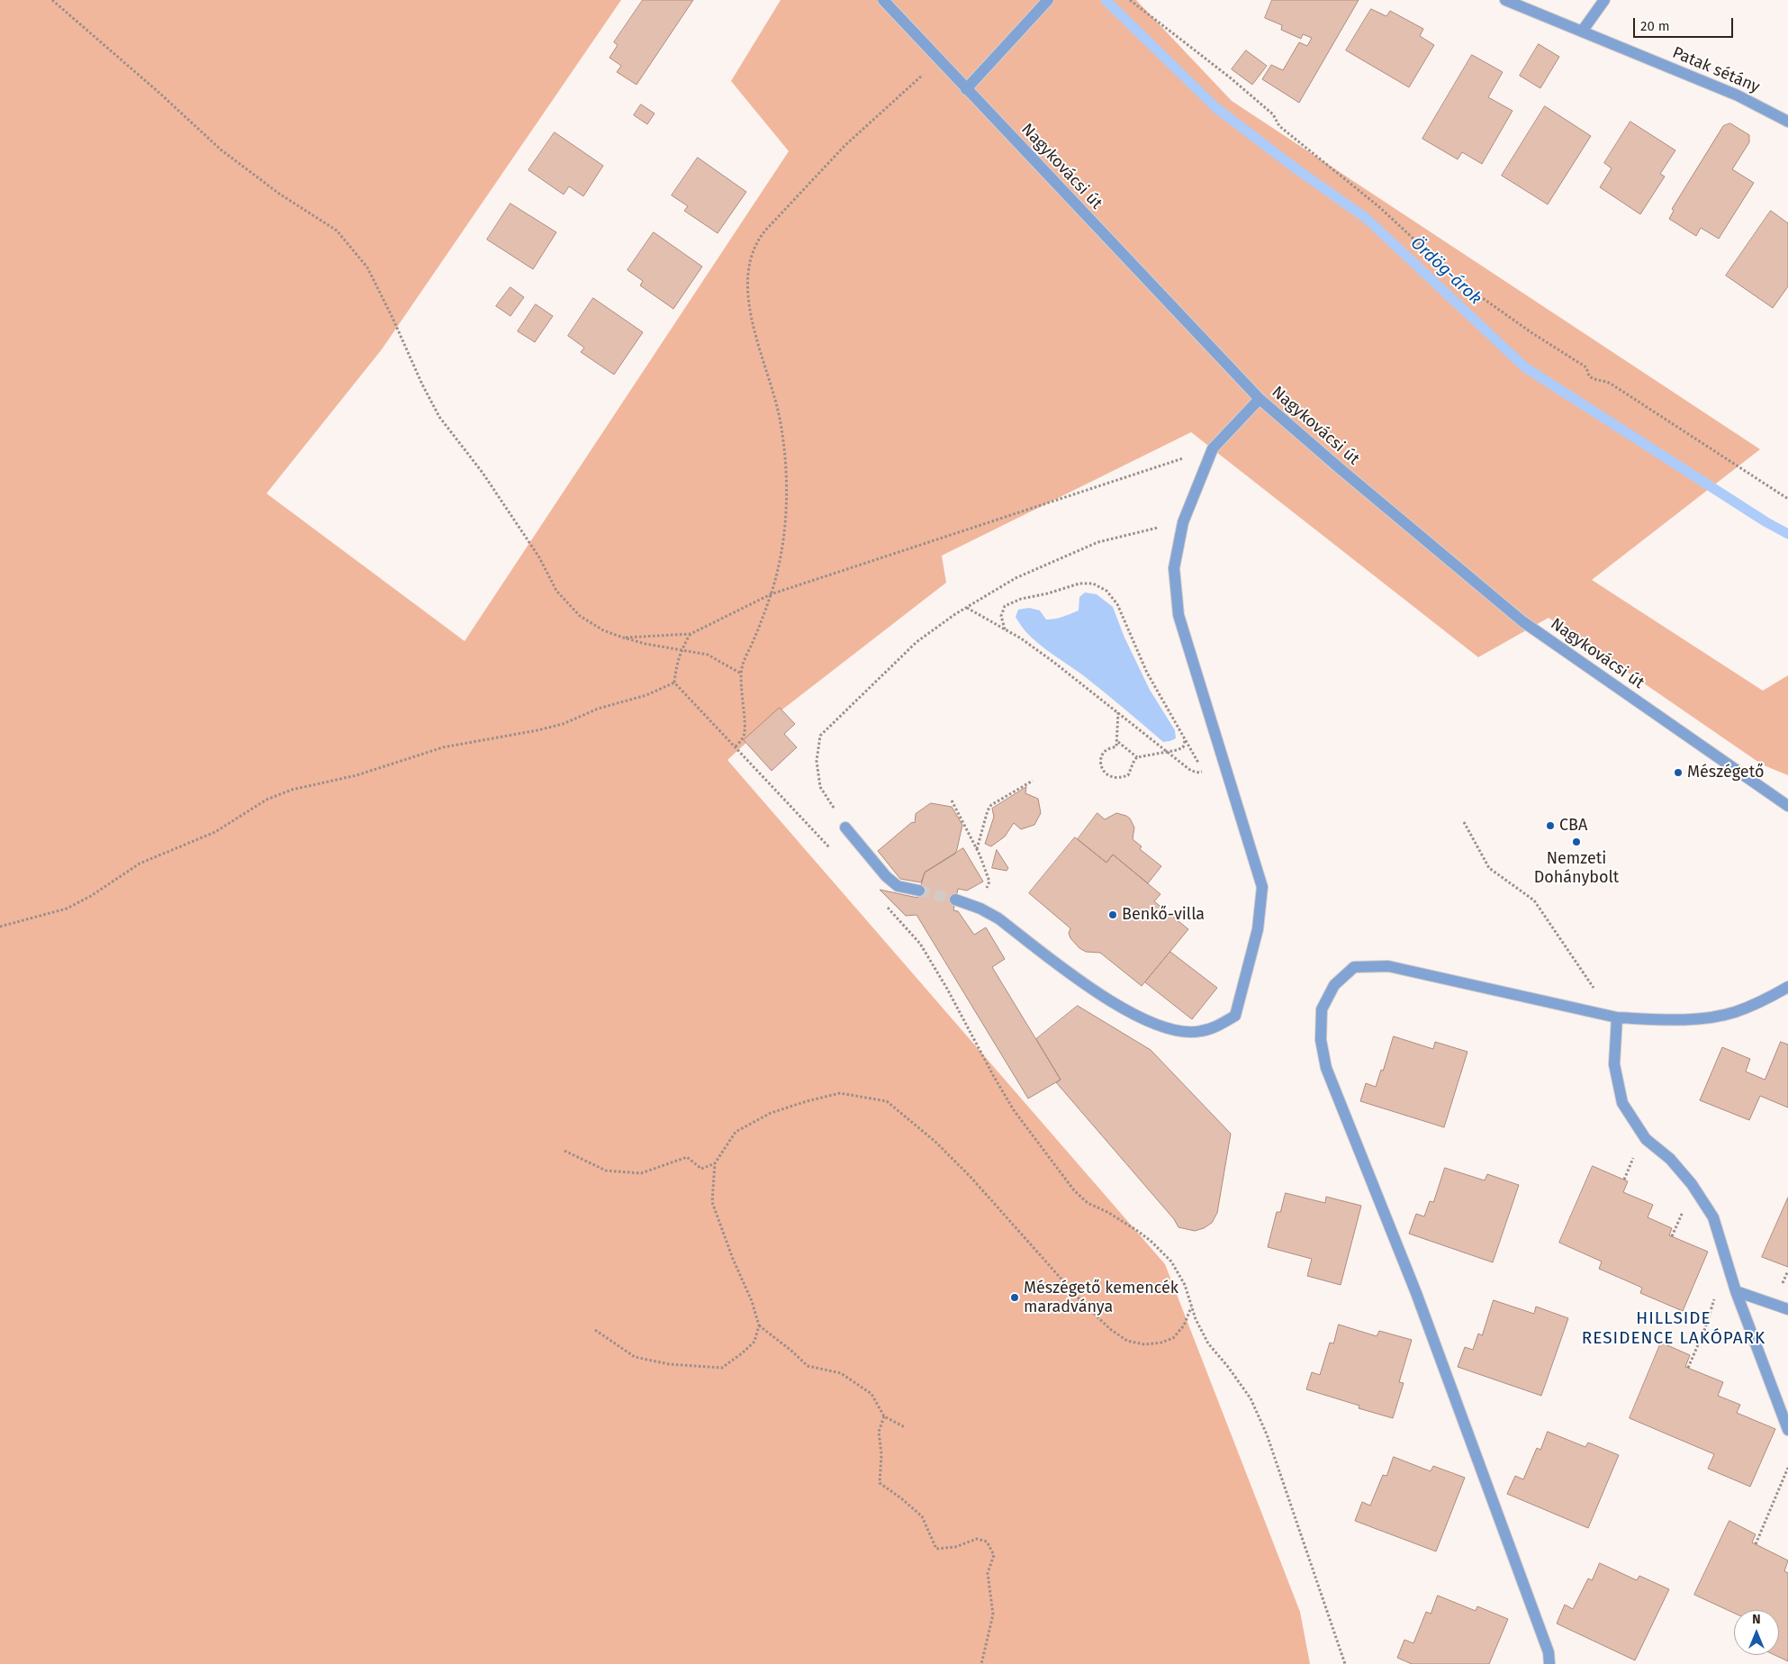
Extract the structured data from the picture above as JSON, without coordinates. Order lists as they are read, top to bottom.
{
  "streets": {
    "street": ["Patak sétány", "Nagykovácsi út"]
  },
  "districts": ["HILLSIDE RESIDENCE LAKÓPARK"],
  "water": ["Ördög-árok"],
  "places": [
    "Mészégető",
    "CBA",
    "Nemzeti Dohánybolt",
    "Benkő-villa",
    "Mészégető kemencék maradványa"
  ],
  "scale_bar": "20 m",
  "north": "top"
}
